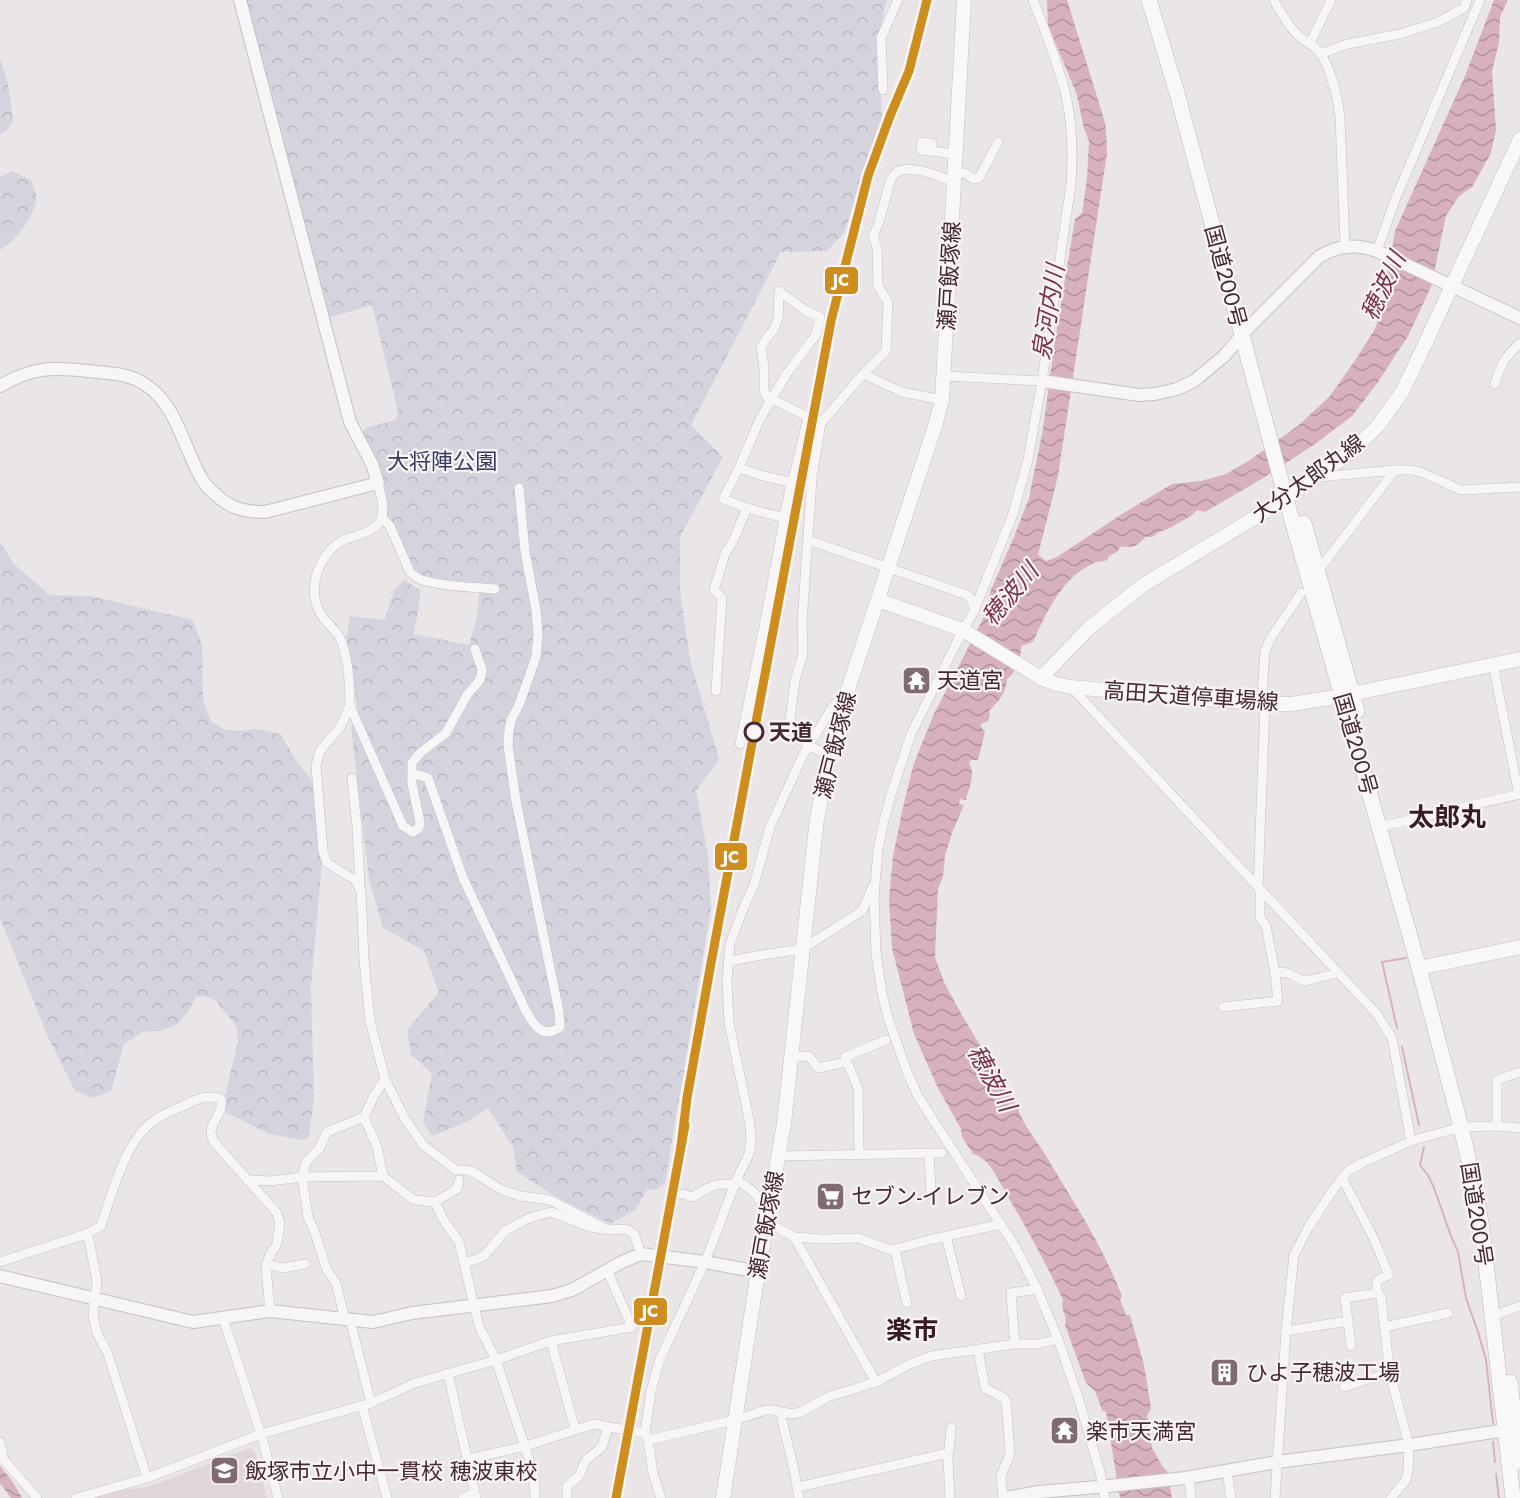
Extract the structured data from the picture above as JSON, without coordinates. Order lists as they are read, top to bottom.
{
  "streets": {
    "highway": ["国道200号"],
    "main road": ["瀬戸飯塚線", "大分太郎丸線", "高田天道停車場線"]
  },
  "crossings": [
    ["瀬戸飯塚線", "高田天道停車場線"],
    ["国道200号", "大分太郎丸線"],
    ["国道200号", "高田天道停車場線"],
    ["大分太郎丸線", "高田天道停車場線"]
  ],
  "districts": ["太郎丸", "楽市"],
  "water": ["穂波川", "泉河内川"],
  "parks": ["大将陣公園"],
  "places": {
    "temple": ["天道宮", "楽市天満宮"],
    "other": ["天道"],
    "supermarket": ["セブン-イレブン"],
    "building": ["ひよ子穂波工場"],
    "school or university": ["飯塚市立小中一貫校 穂波東校"]
  },
  "lines": ["transit line JC"]
}
